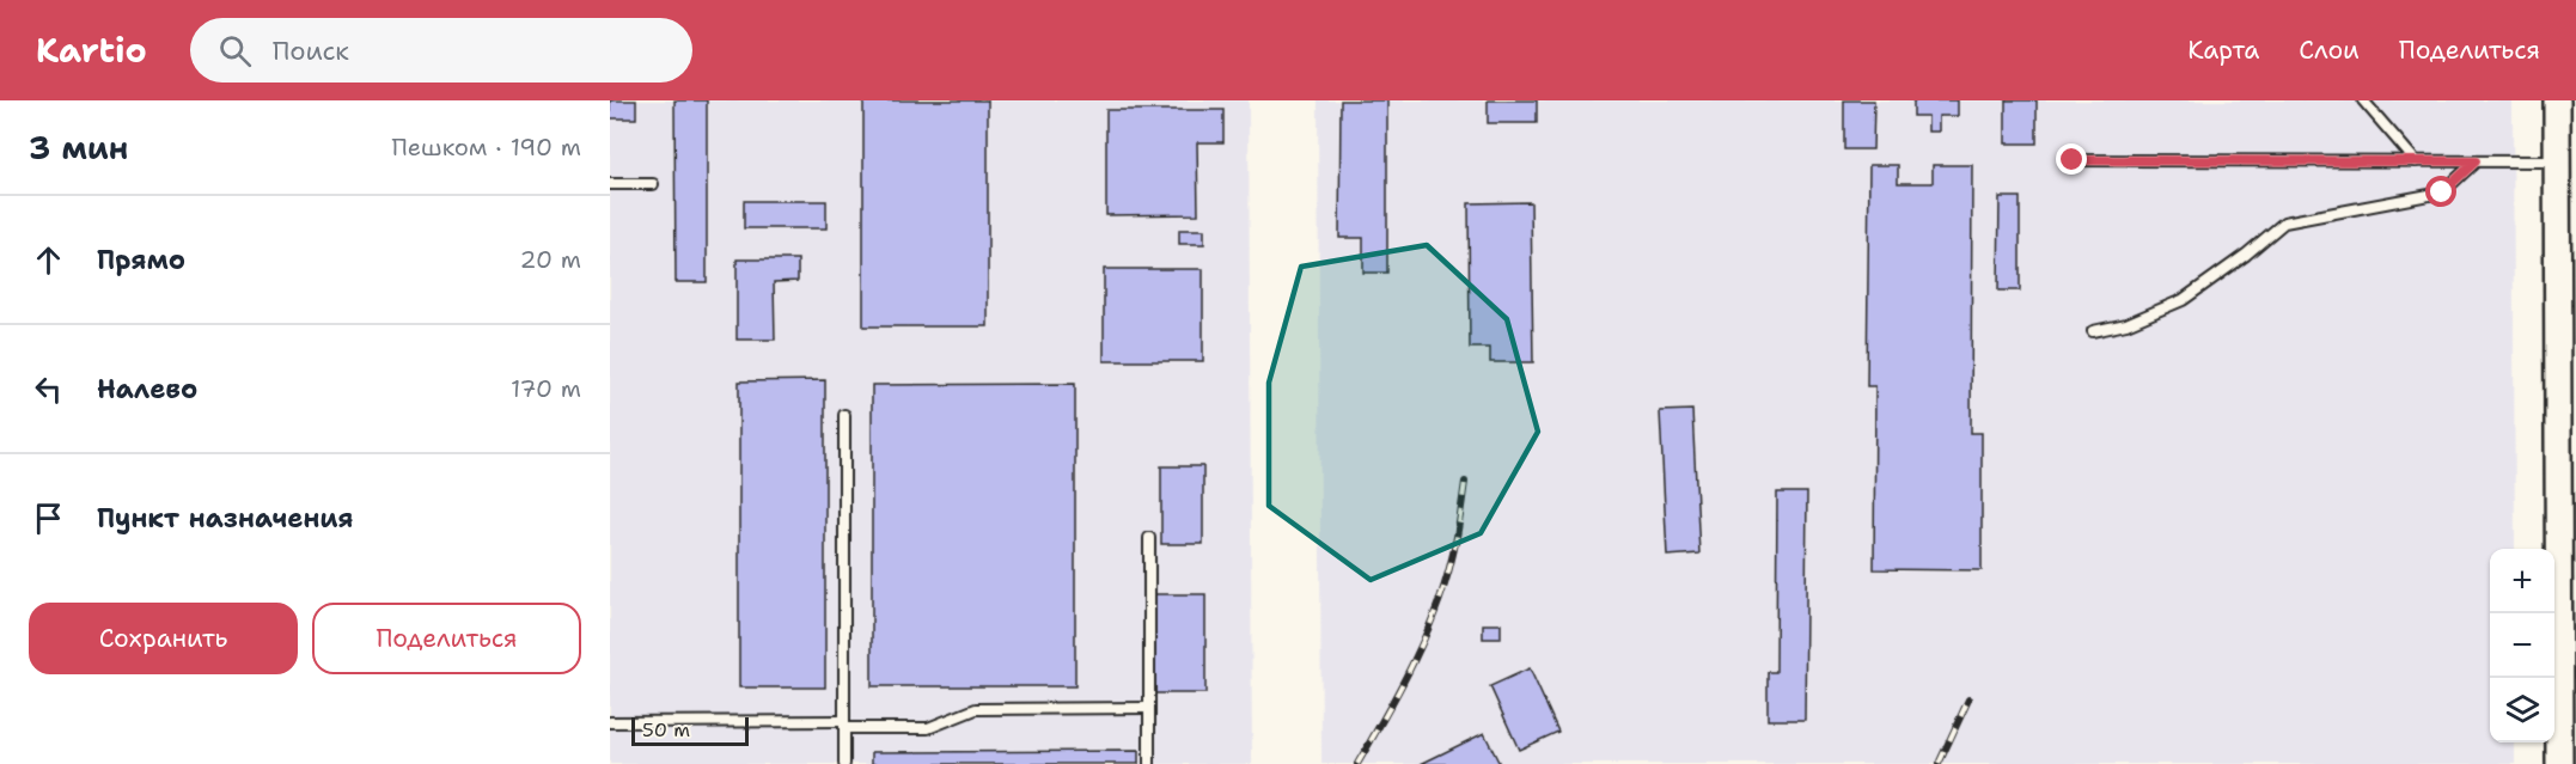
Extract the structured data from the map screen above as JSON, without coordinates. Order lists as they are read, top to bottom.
{
  "scale_bar": "50 m",
  "page": {
    "header": "Kartio",
    "search": "Поиск",
    "nav": ["Карта", "Слои", "Поделиться"],
    "heading": ["3 мин", "Пешком · 190 m"],
    "list": [
      ["Прямо", "20 m"],
      ["Налево", "170 m"],
      "Пункт назначения"
    ],
    "map_buttons": ["+", "−"],
    "buttons": ["Сохранить", "Поделиться"],
    "scale": "50 m"
  }
}
